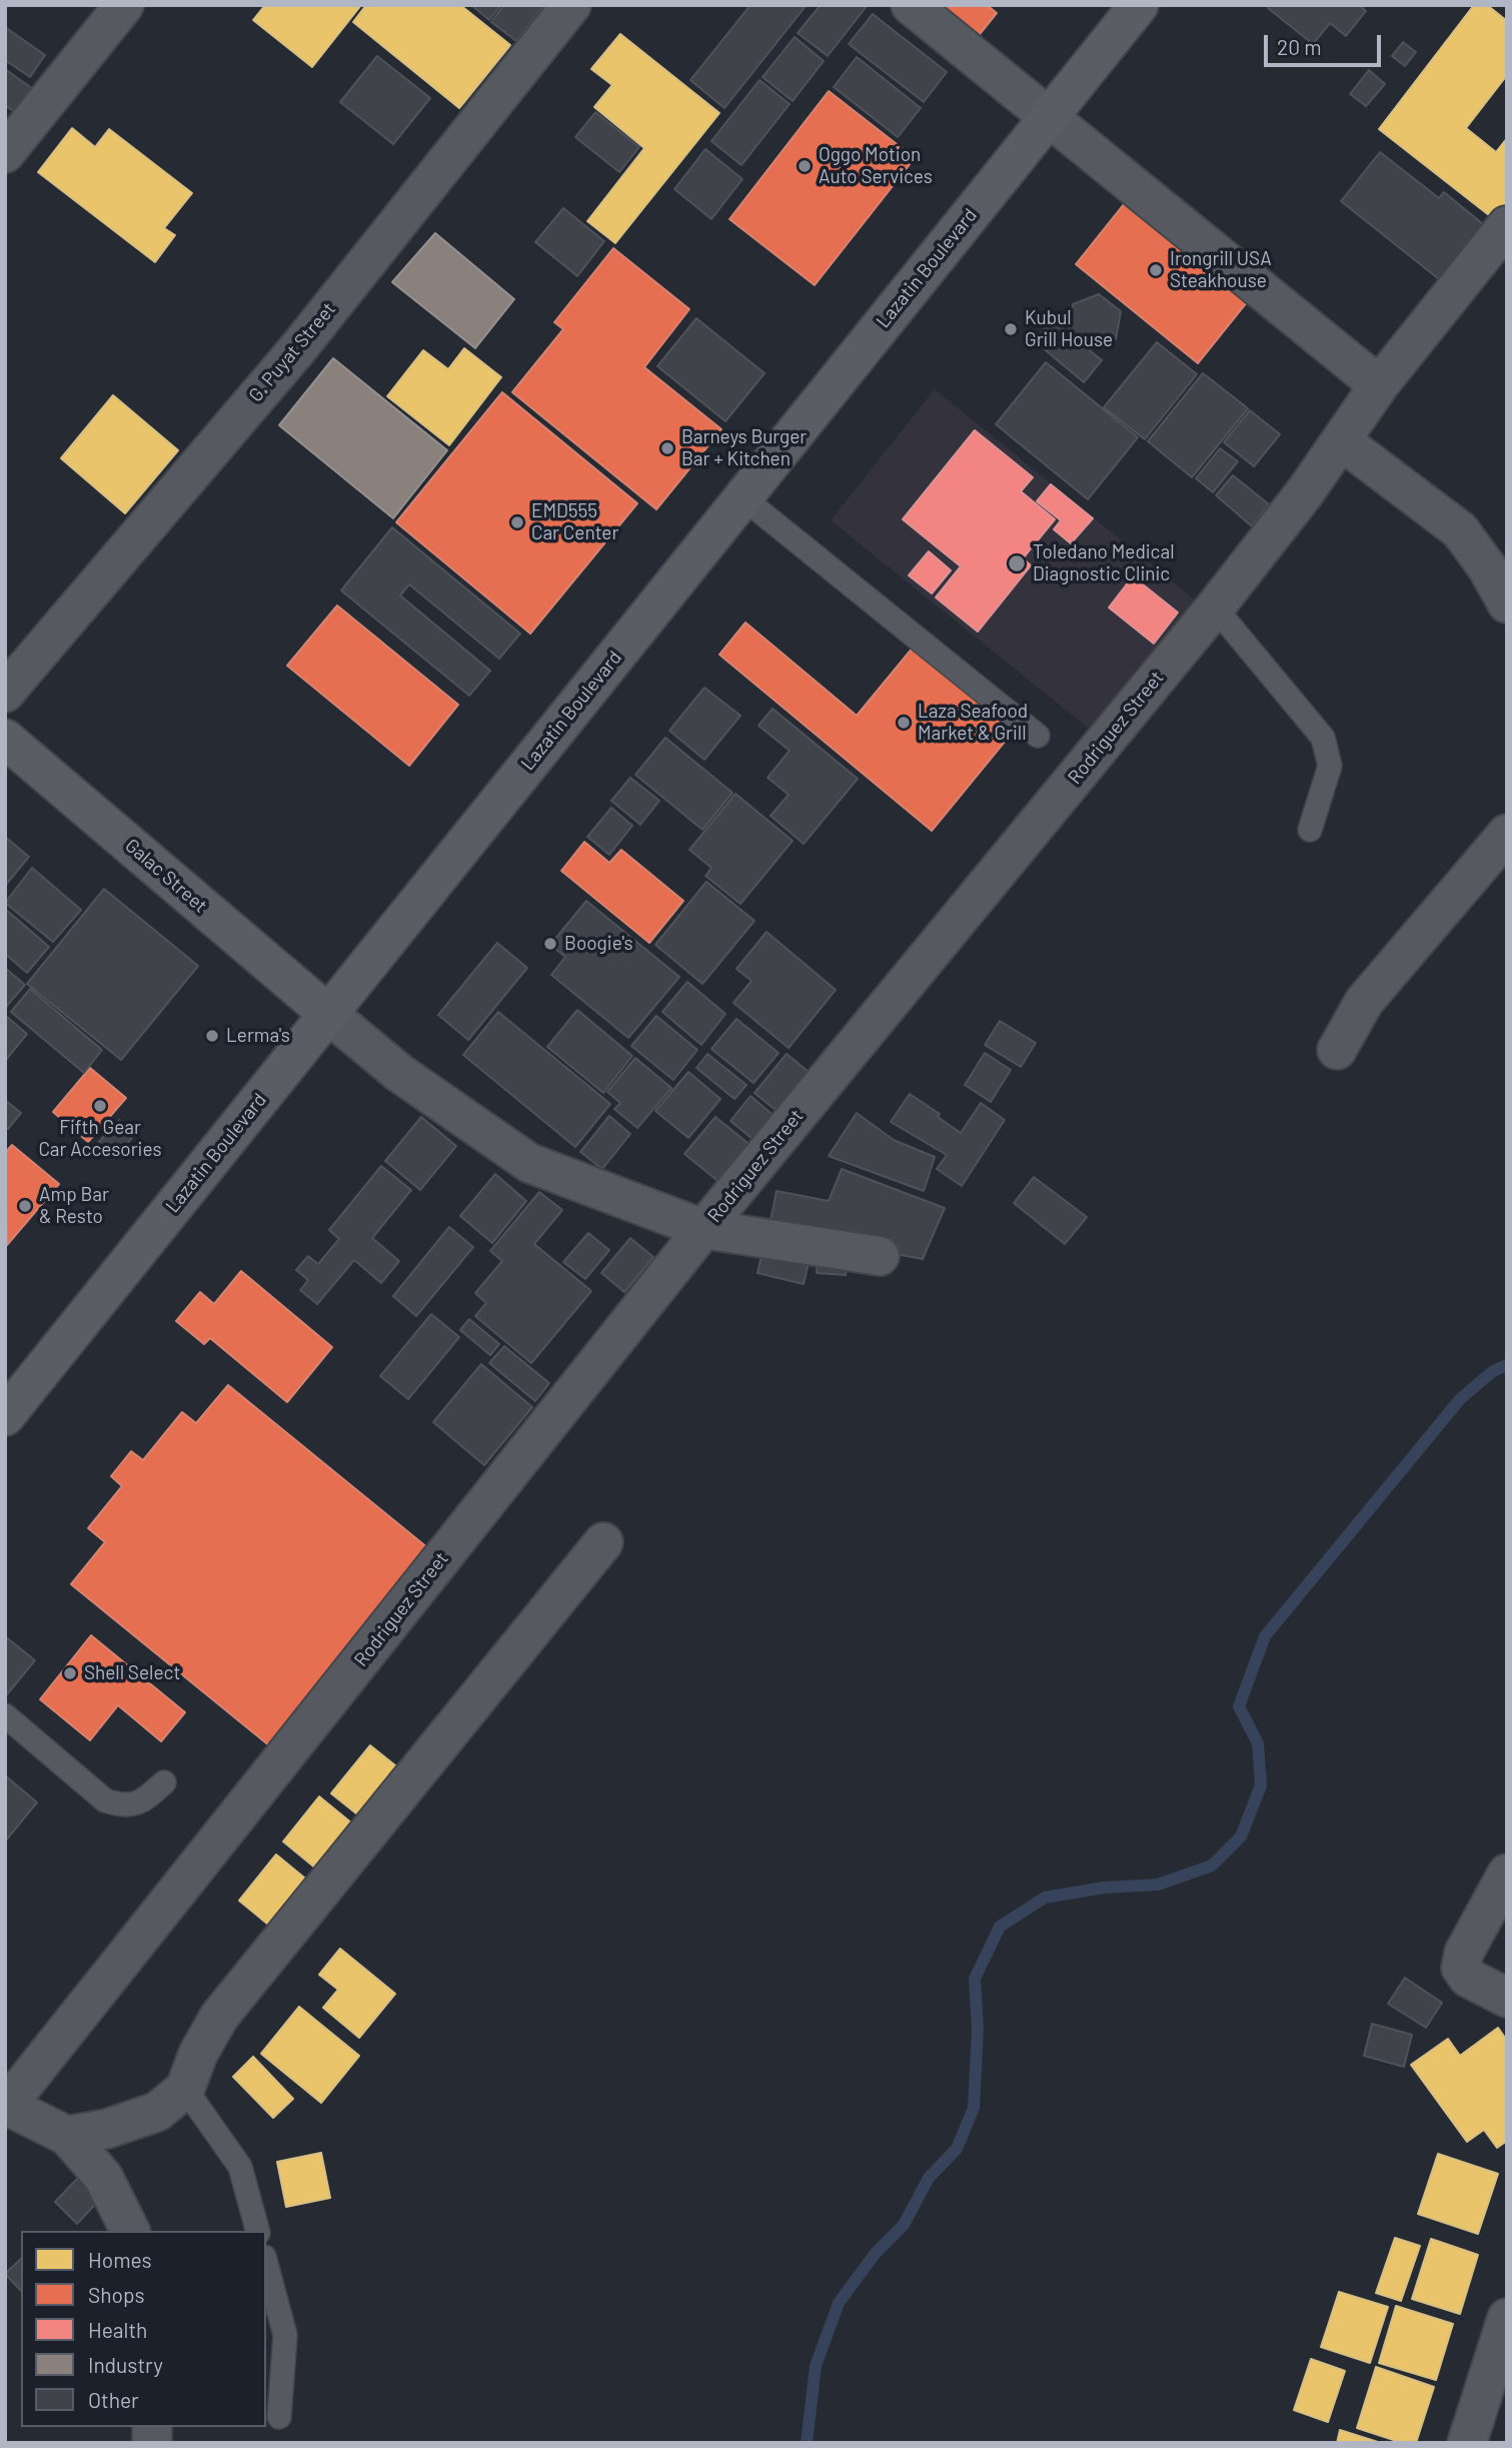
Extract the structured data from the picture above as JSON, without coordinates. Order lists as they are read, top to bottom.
{
  "streets": {
    "main road": ["Lazatin Boulevard", "Galac Street"],
    "street": ["G. Puyat Street", "Rodriguez Street"]
  },
  "crossings": [
    ["Lazatin Boulevard", "Galac Street"]
  ],
  "places": [
    "Oggo Motion Auto Services",
    "Irongrill USA Steakhouse",
    "Kubul Grill House",
    "Barneys Burger Bar + Kitchen",
    "EMD555 Car Center",
    "Toledano Medical Diagnostic Clinic",
    "Laza Seafood Market & Grill",
    "Boogie's",
    "Lerma's",
    "Fifth Gear Car Accesories",
    "Amp Bar & Resto",
    "Shell Select"
  ],
  "legend": [
    "Homes",
    "Shops",
    "Health",
    "Industry",
    "Other"
  ],
  "scale_bar": "20 m"
}
